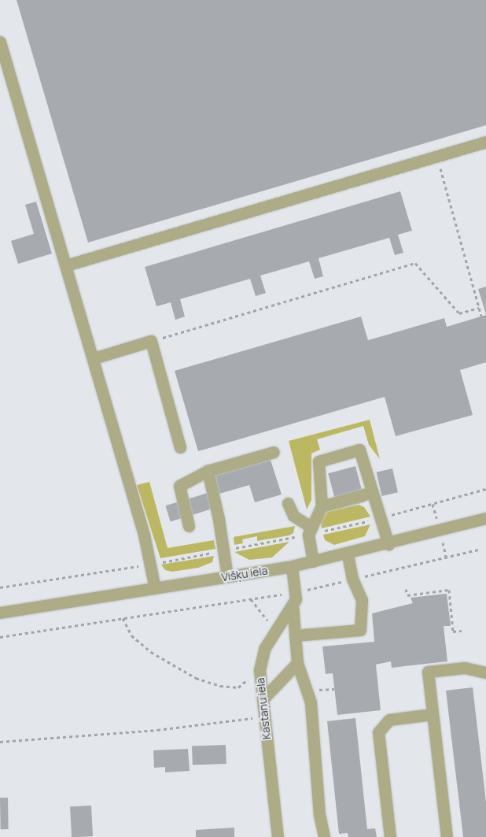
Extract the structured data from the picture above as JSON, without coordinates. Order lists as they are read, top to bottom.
{
  "streets": {
    "street": ["Višķu iela", "Kastaņu iela"]
  }
}
